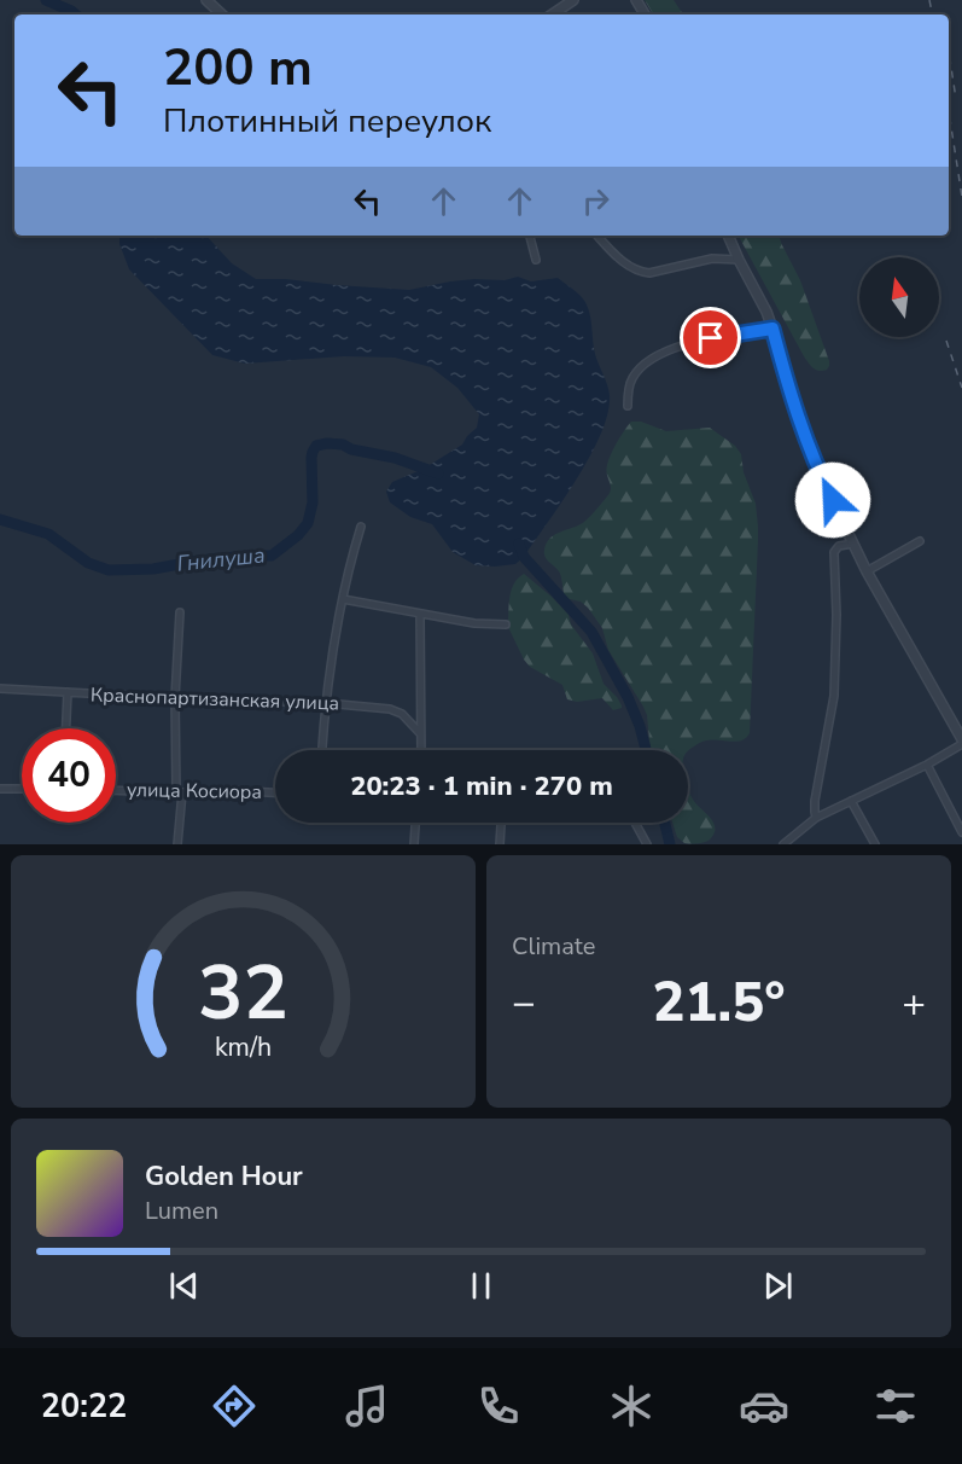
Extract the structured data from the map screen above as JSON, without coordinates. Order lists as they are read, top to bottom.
{
  "streets": {
    "street": ["Краснопартизанская улица", "улица Косиора"]
  },
  "water": ["Гнилуша"],
  "north": "top",
  "page": {
    "turn": ["200 m", "Плотинный переулок"],
    "limit": "40",
    "trip": "20:23 · 1 min · 270 m",
    "tile": "Climate",
    "heat": ["−", "21.5°", "+"],
    "song": ["Golden Hour", "Lumen"],
    "tabs": "20:22",
    "gauge": ["32", "km/h"]
  }
}
